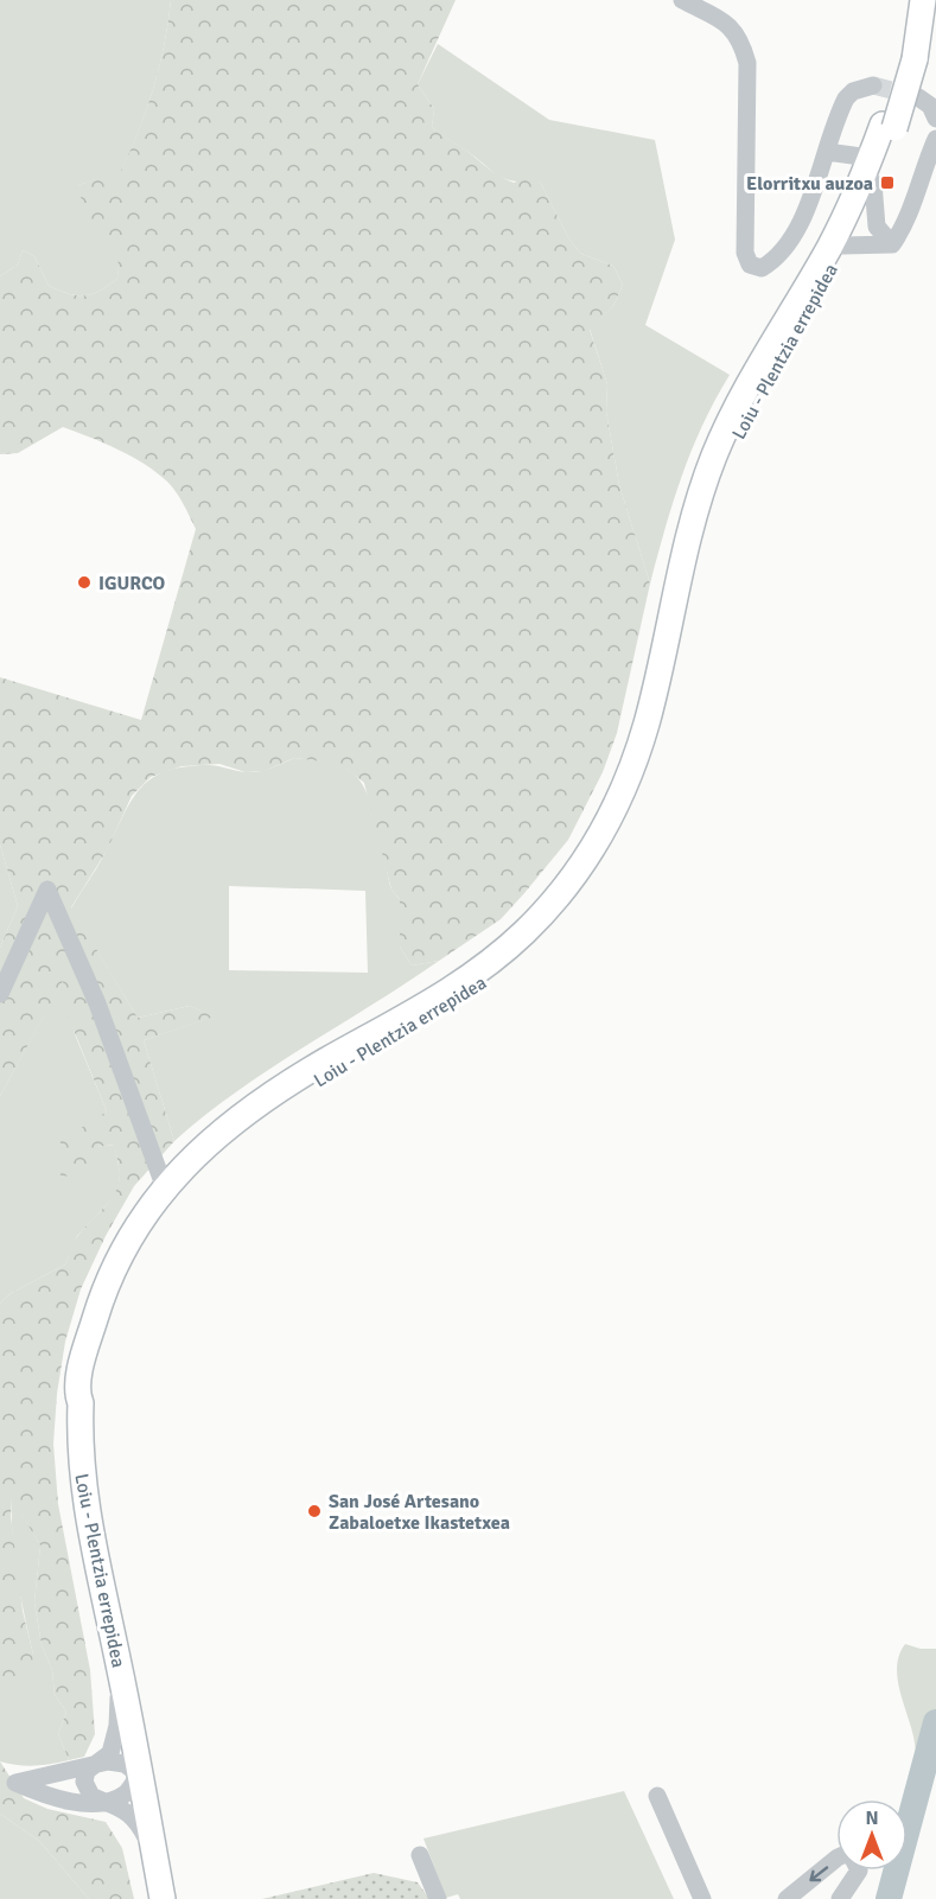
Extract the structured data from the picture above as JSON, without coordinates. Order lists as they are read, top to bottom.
{
  "streets": {
    "main road": ["Loiu - Plentzia errepidea"]
  },
  "places": {
    "transit": ["Elorritxu auzoa"],
    "other": ["IGURCO", "San José Artesano Zabaloetxe Ikastetxea"]
  },
  "north": "top"
}
